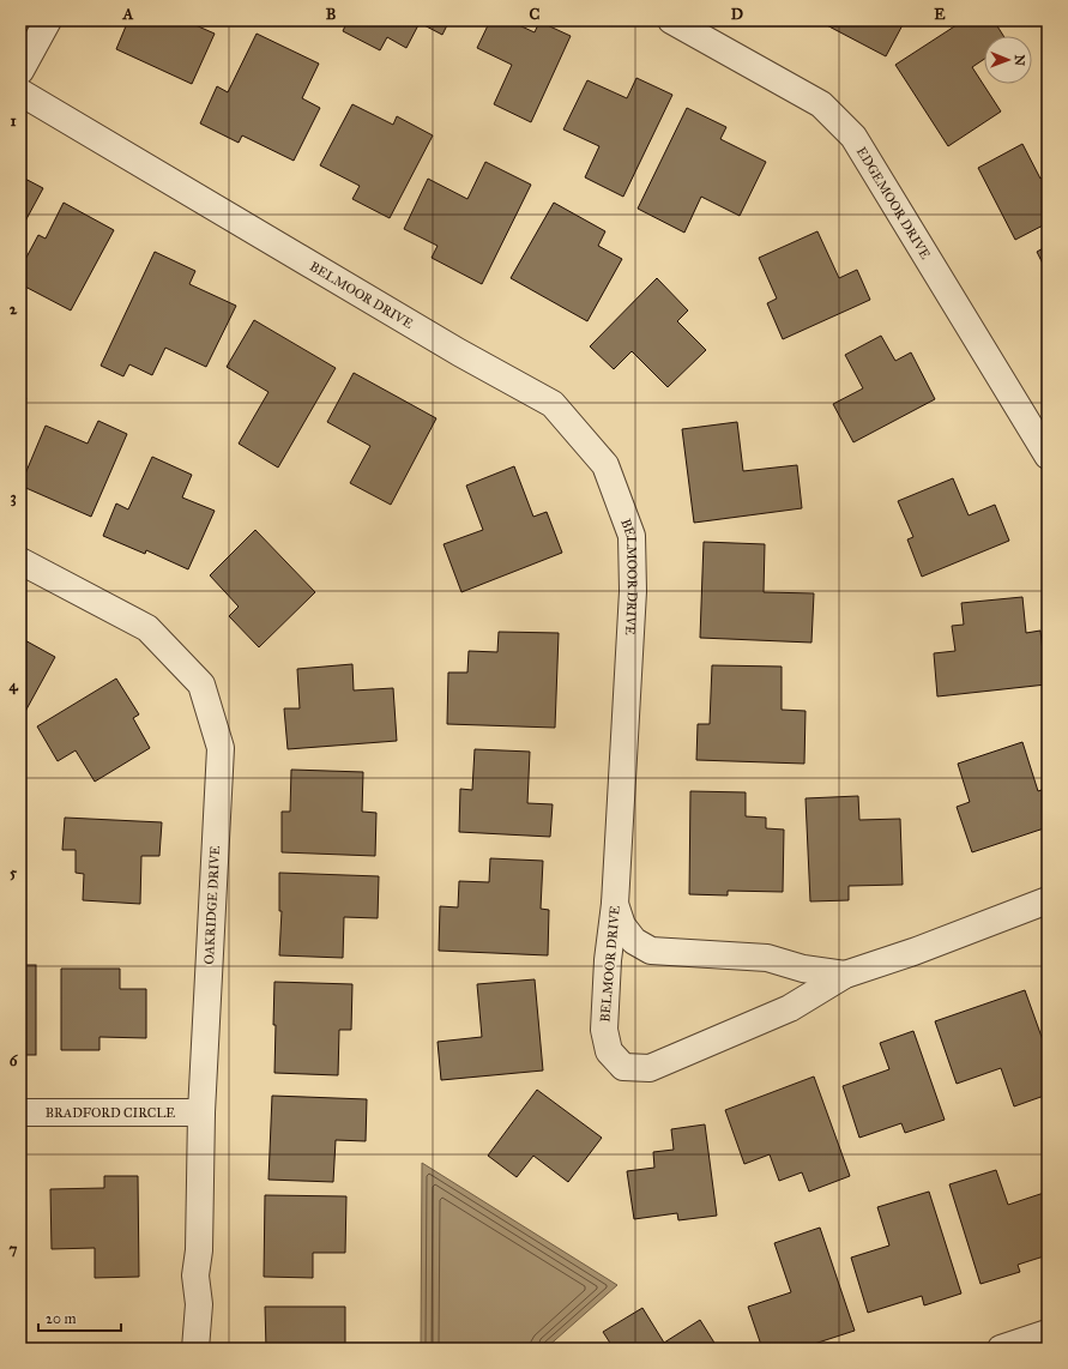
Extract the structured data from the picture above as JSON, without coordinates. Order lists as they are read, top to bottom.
{
  "streets": {
    "street": [
      "EDGEMOOR DRIVE",
      "BELMOOR DRIVE",
      "OAKRIDGE DRIVE",
      "BRADFORD CIRCLE"
    ]
  },
  "crossings": [
    ["OAKRIDGE DRIVE", "BRADFORD CIRCLE"]
  ],
  "scale_bar": "20 m",
  "north": "right",
  "grid": {
    "columns": [
      "A",
      "B",
      "C",
      "D",
      "E"
    ],
    "rows": [
      "1",
      "2",
      "3",
      "4",
      "5",
      "6",
      "7"
    ]
  }
}
